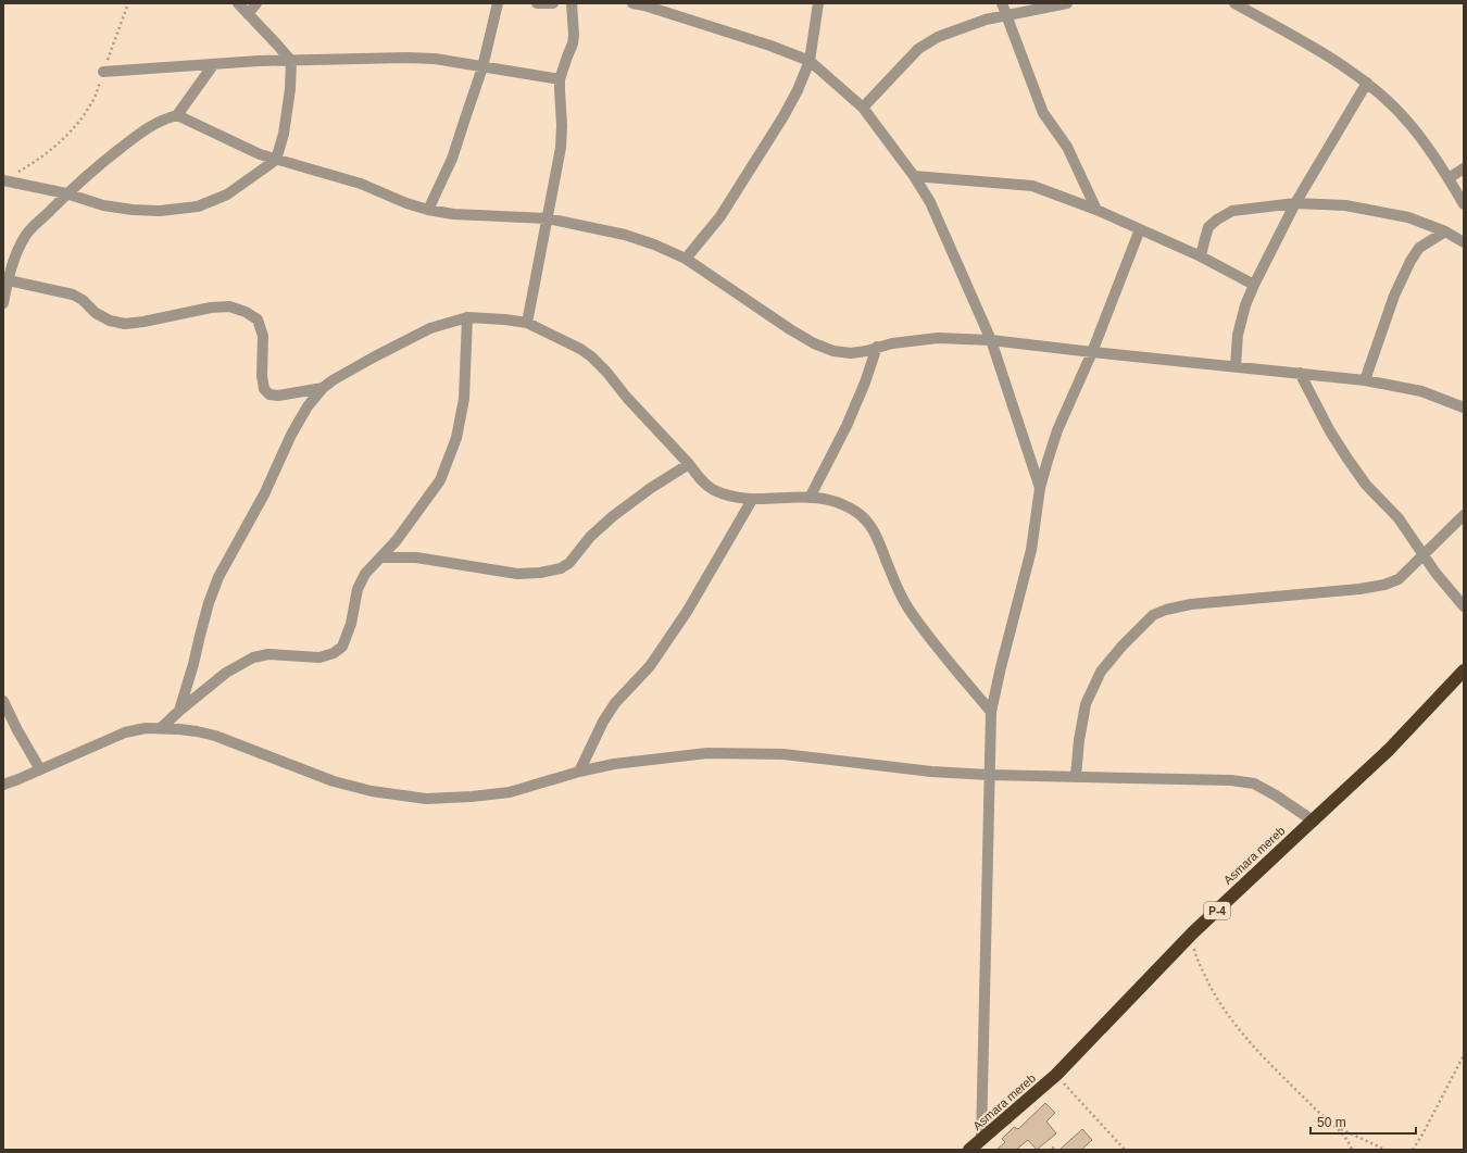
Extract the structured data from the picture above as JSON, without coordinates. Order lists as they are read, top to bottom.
{
  "streets": {
    "highway": ["Asmara mereb", "P-4"]
  },
  "scale_bar": "50 m"
}
